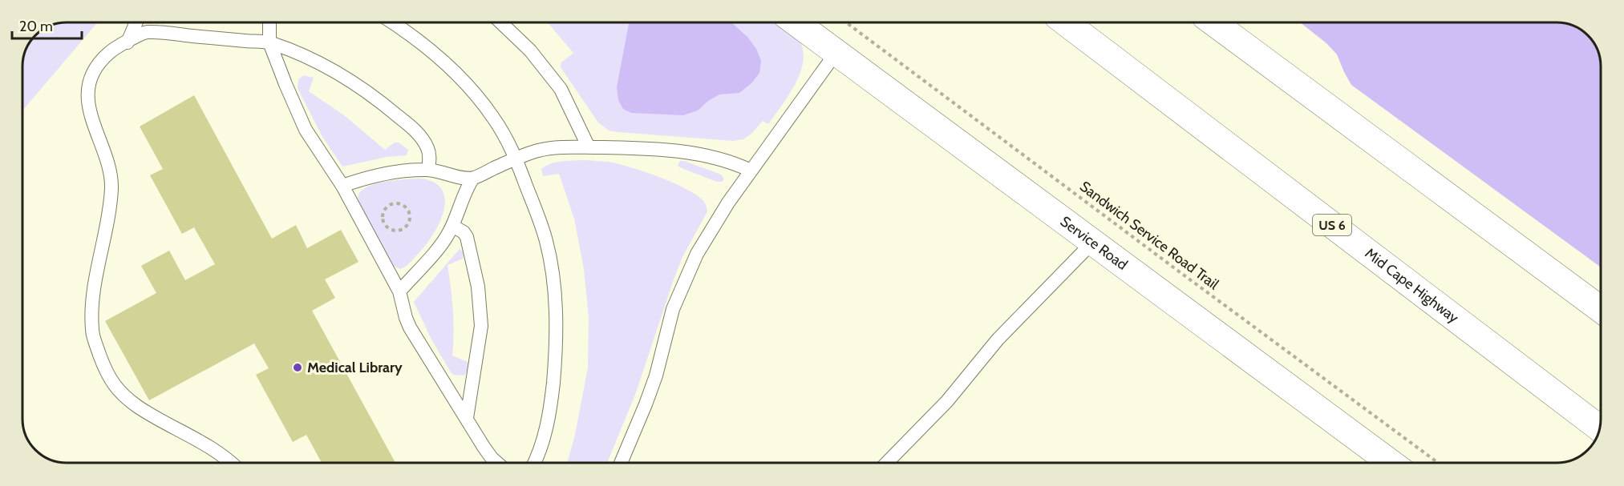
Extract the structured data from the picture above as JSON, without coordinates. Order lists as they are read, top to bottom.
{
  "streets": {
    "main road": ["US 6", "Service Road", "Mid Cape Highway"],
    "path": ["Sandwich Service Road Trail"]
  },
  "places": ["Medical Library"],
  "scale_bar": "20 m"
}
